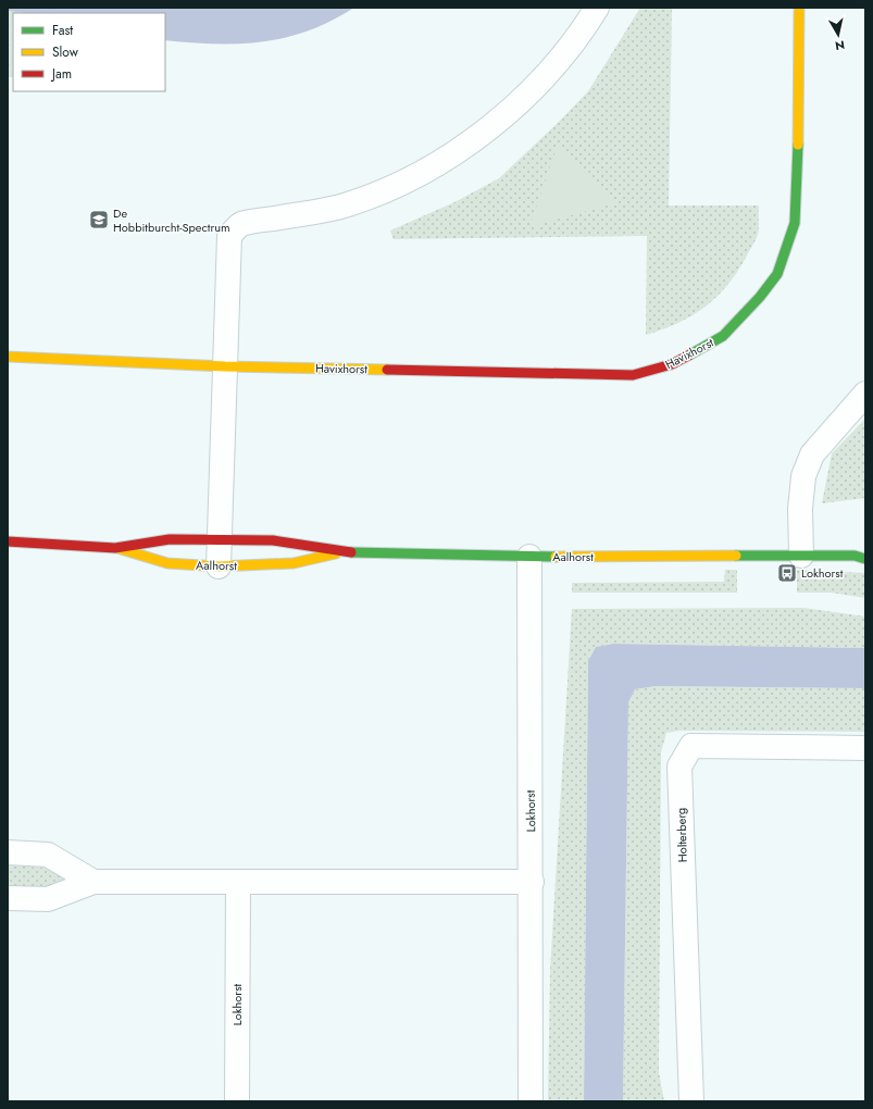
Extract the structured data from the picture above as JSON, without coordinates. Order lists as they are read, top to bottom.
{
  "streets": {
    "street": [
      "Havixhorst",
      "Aalhorst",
      "Lokhorst",
      "Holterberg"
    ]
  },
  "crossings": [
    ["Aalhorst", "Lokhorst"]
  ],
  "places": {
    "school or university": ["De Hobbitburcht-Spectrum"],
    "bus stop": ["Lokhorst"]
  },
  "legend": ["Fast", "Slow", "Jam"],
  "north": "bottom"
}
